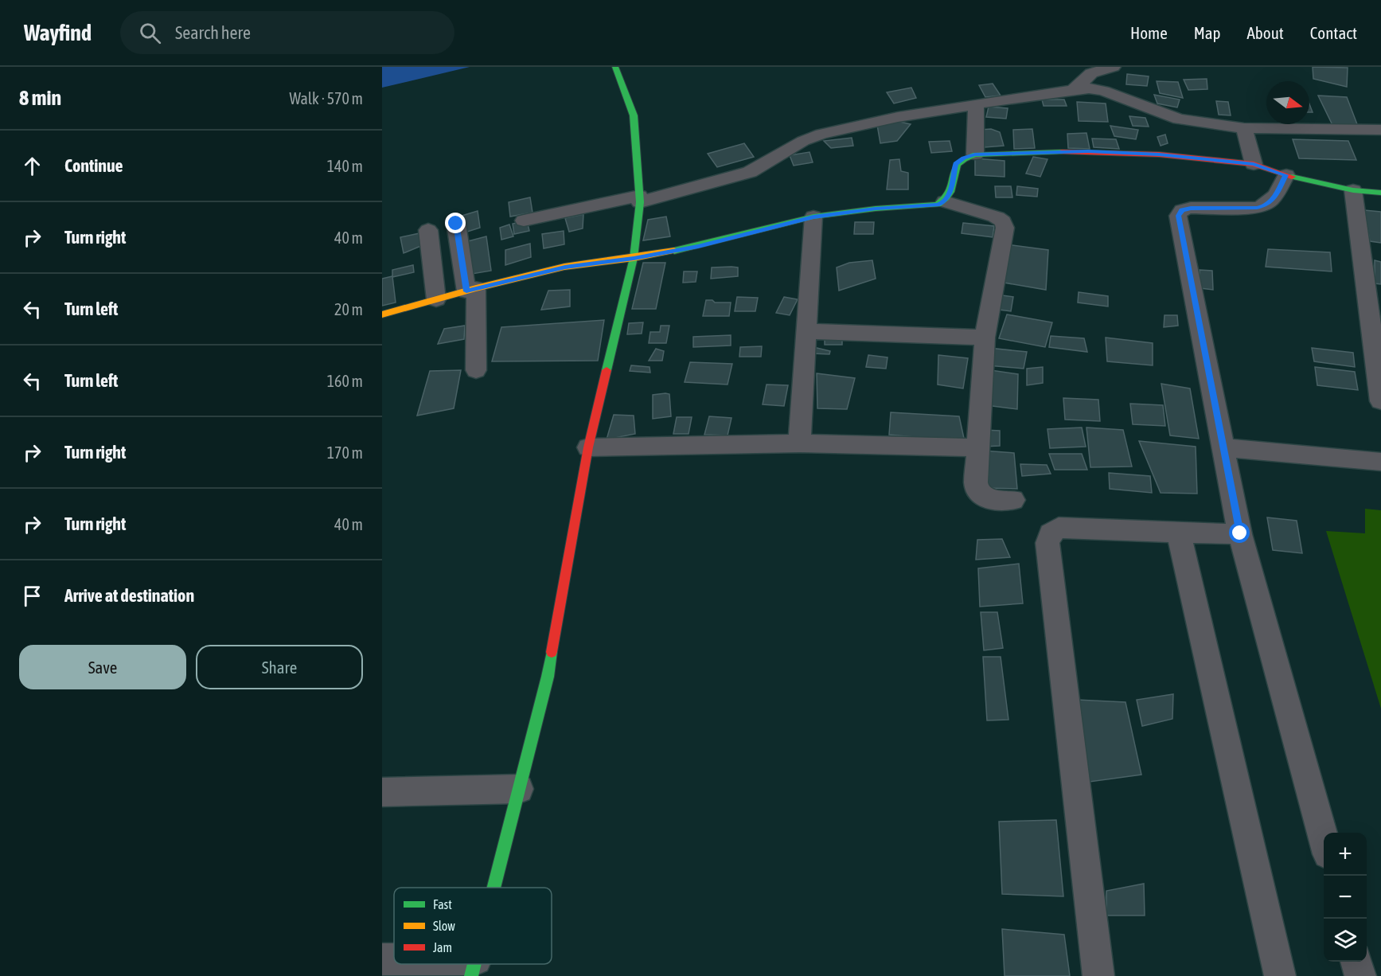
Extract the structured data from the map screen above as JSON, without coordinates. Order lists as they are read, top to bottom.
{
  "legend": ["Fast", "Slow", "Jam"],
  "north": "right",
  "page": {
    "header": "Wayfind",
    "search": "Search here",
    "nav": [
      "Home",
      "Map",
      "About",
      "Contact"
    ],
    "heading": ["8 min", "Walk · 570 m"],
    "list": [
      ["Continue", "140 m"],
      ["Turn right", "40 m"],
      ["Turn left", "20 m"],
      ["Turn left", "160 m"],
      ["Turn right", "170 m"],
      ["Turn right", "40 m"],
      "Arrive at destination"
    ],
    "buttons": ["Save", "Share"],
    "map_buttons": ["+", "−"]
  }
}
